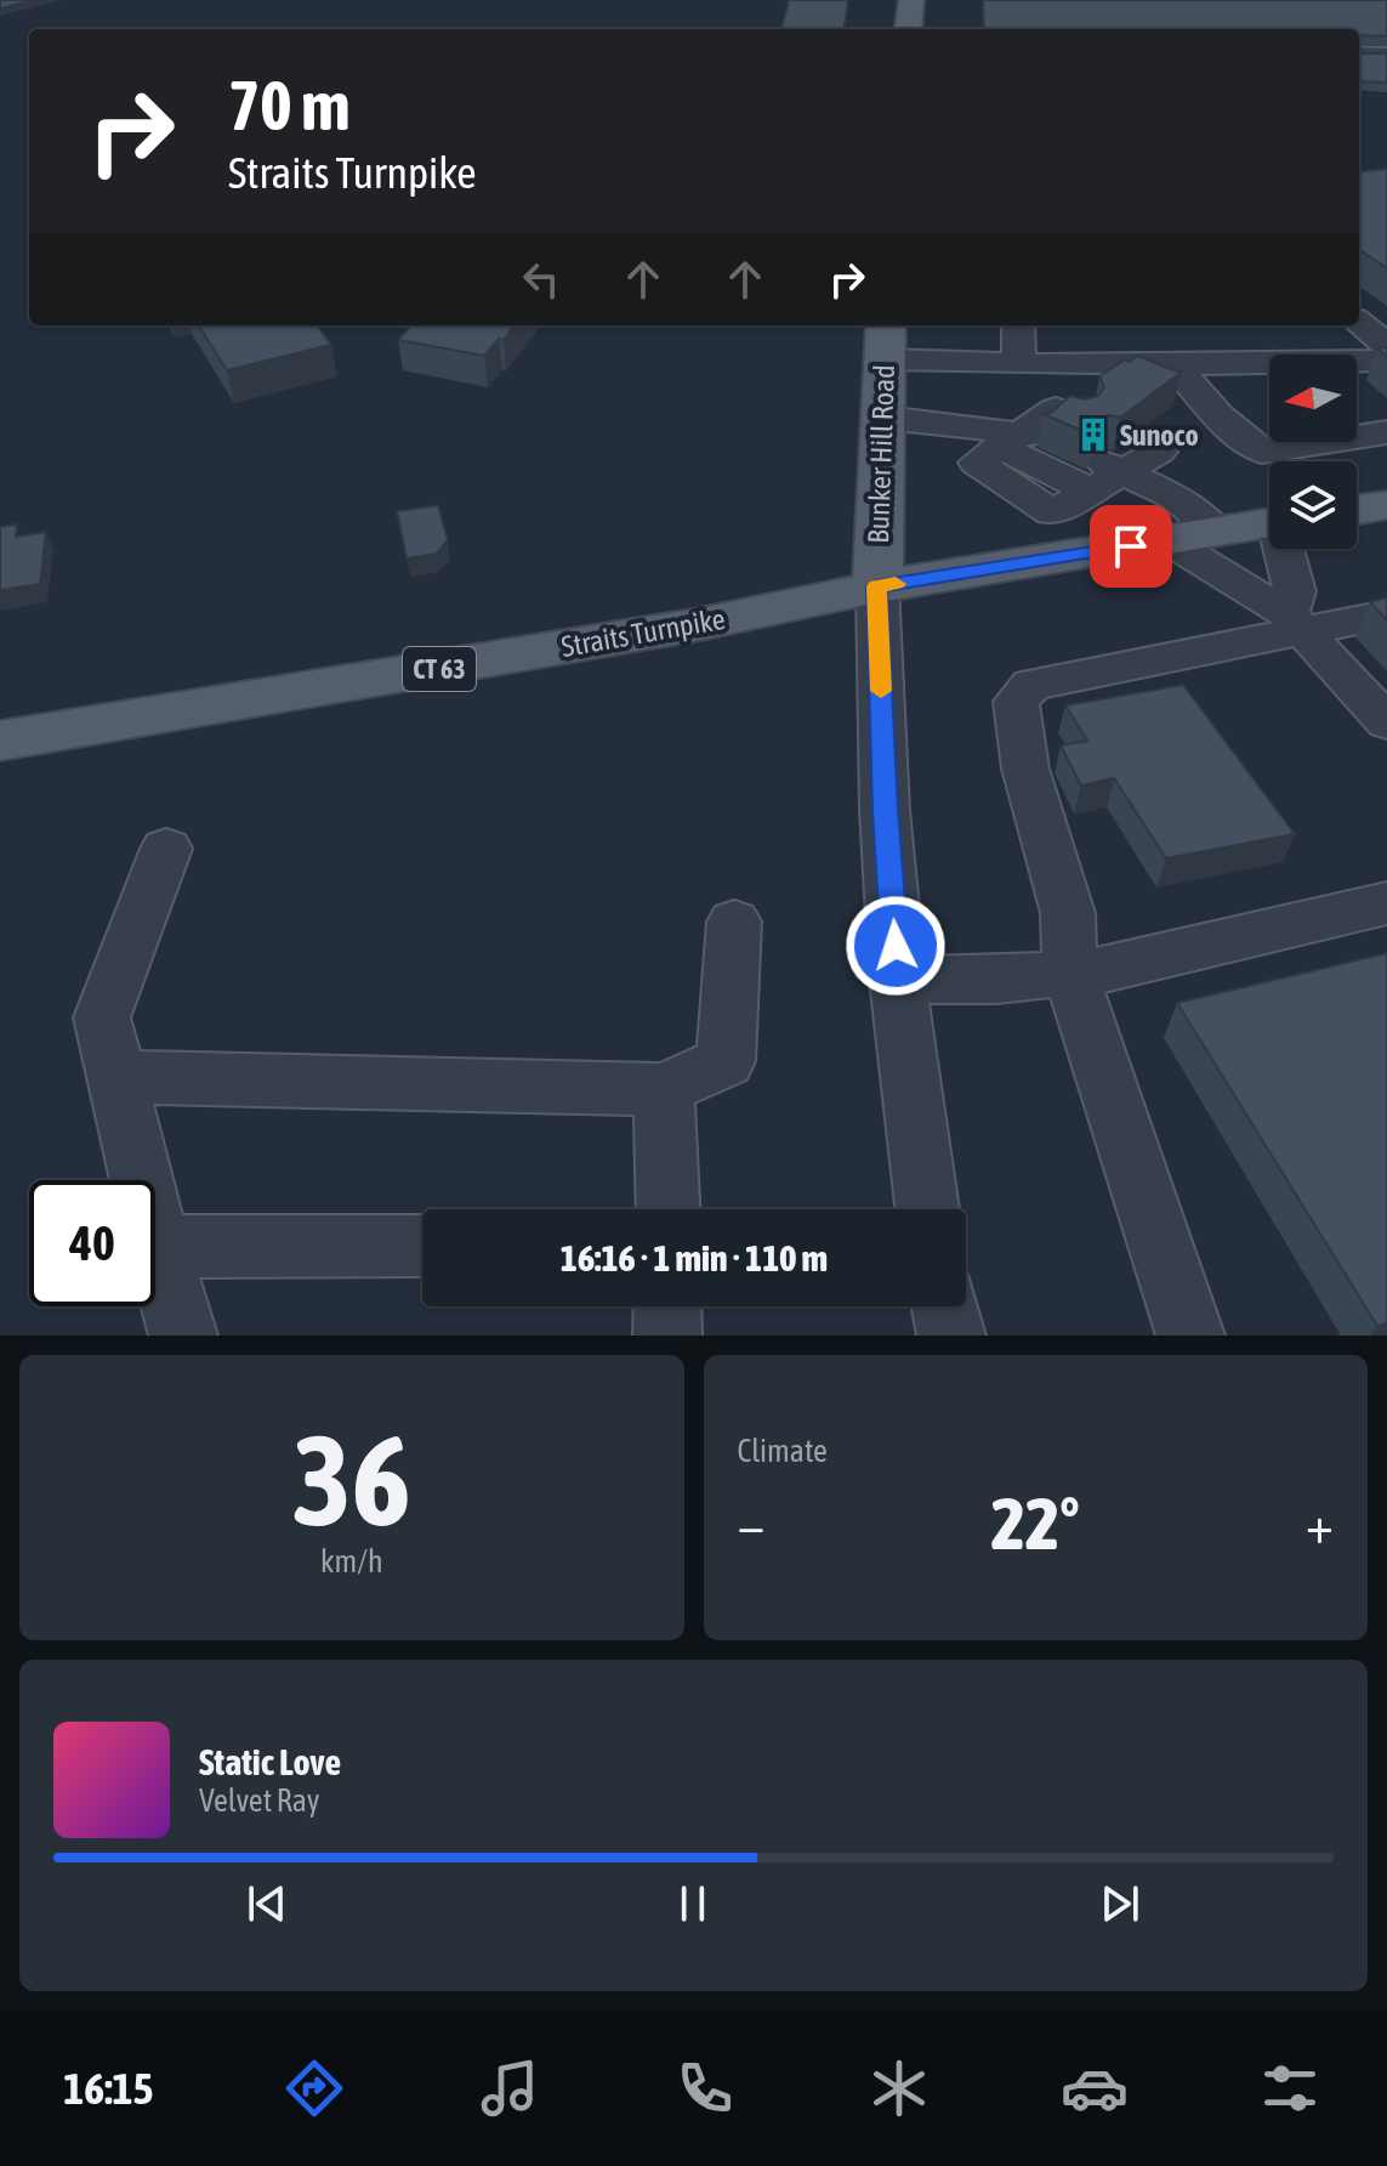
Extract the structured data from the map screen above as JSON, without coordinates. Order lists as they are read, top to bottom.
{
  "streets": {
    "main road": ["Bunker Hill Road", "Straits Turnpike", "CT 63"]
  },
  "crossings": [
    ["Bunker Hill Road", "Straits Turnpike"]
  ],
  "places": {
    "building": ["Sunoco"]
  },
  "north": "left",
  "page": {
    "turn": ["70 m", "Straits Turnpike"],
    "limit": "40",
    "trip": "16:16 · 1 min · 110 m",
    "tile": [
      ["36", "km/h"],
      "Climate"
    ],
    "heat": ["−", "22°", "+"],
    "song": ["Static Love", "Velvet Ray"],
    "tabs": "16:15"
  }
}
